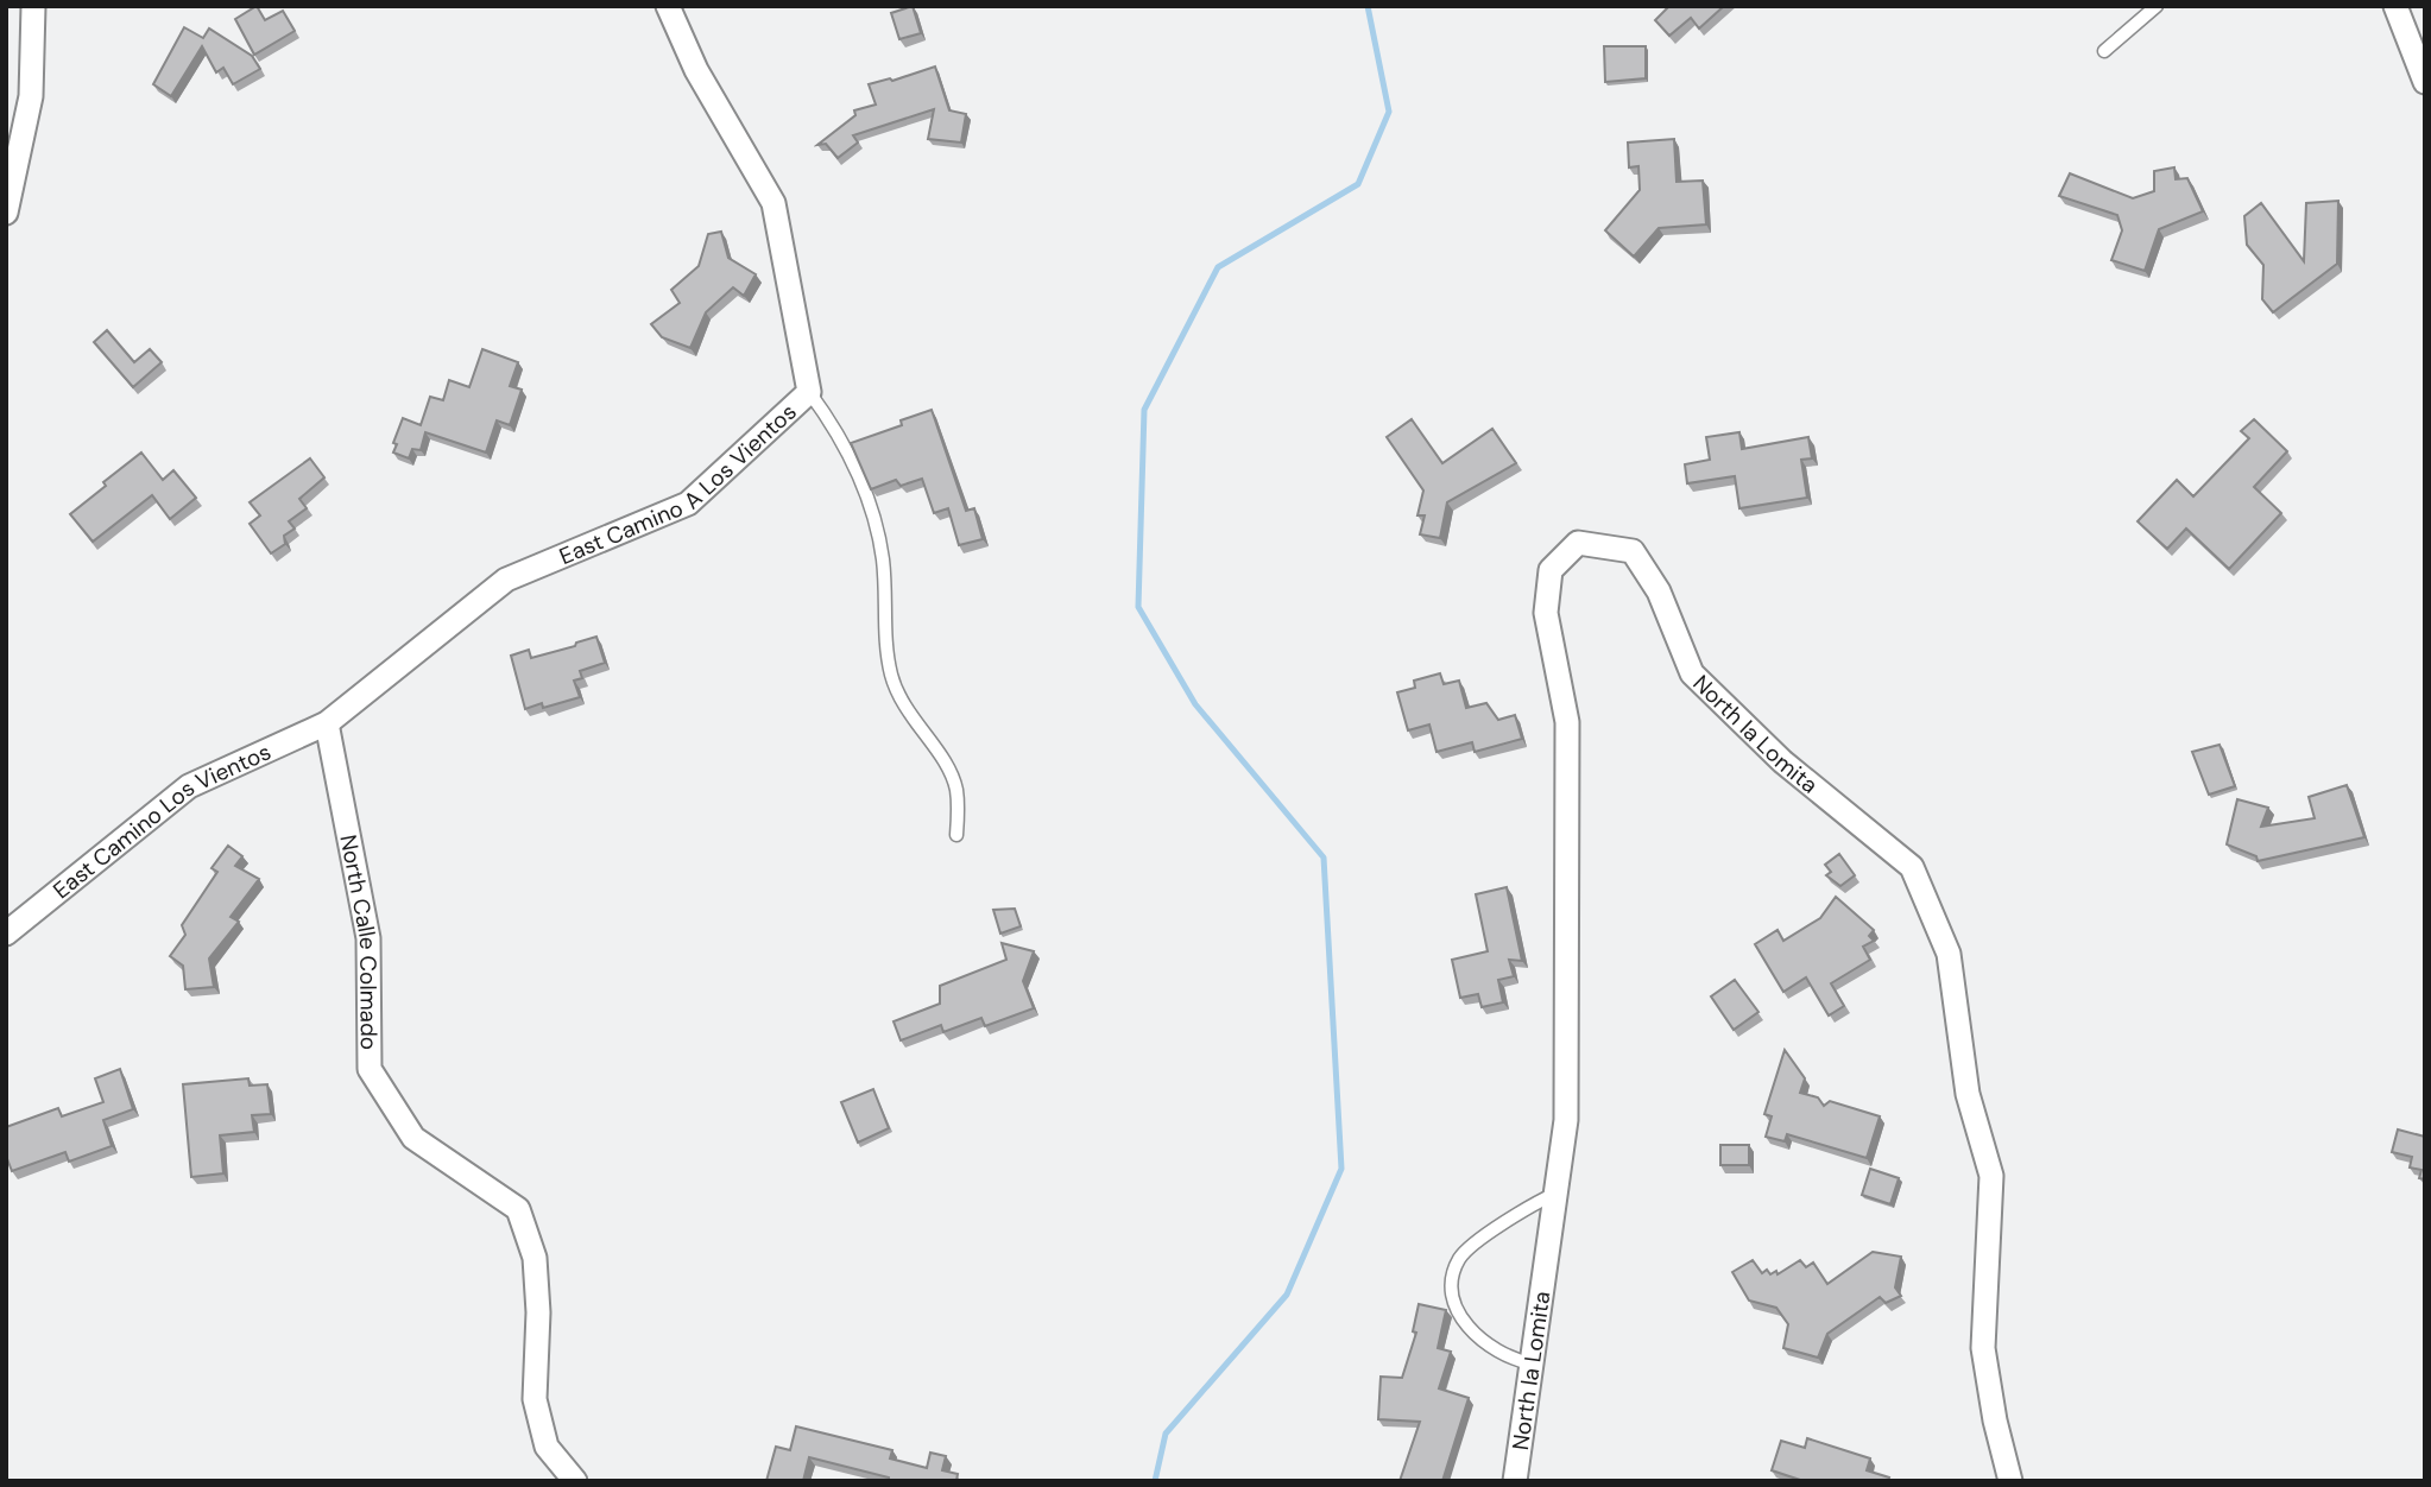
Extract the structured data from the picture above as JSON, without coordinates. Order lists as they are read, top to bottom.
{
  "streets": {
    "street": [
      "East Camino A Los Vientos",
      "North la Lomita",
      "East Camino Los Vientos",
      "North Calle Colmado"
    ]
  },
  "crossings": [
    ["East Camino A Los Vientos", "East Camino Los Vientos"],
    ["East Camino A Los Vientos", "North Calle Colmado"],
    ["East Camino Los Vientos", "North Calle Colmado"]
  ]
}
